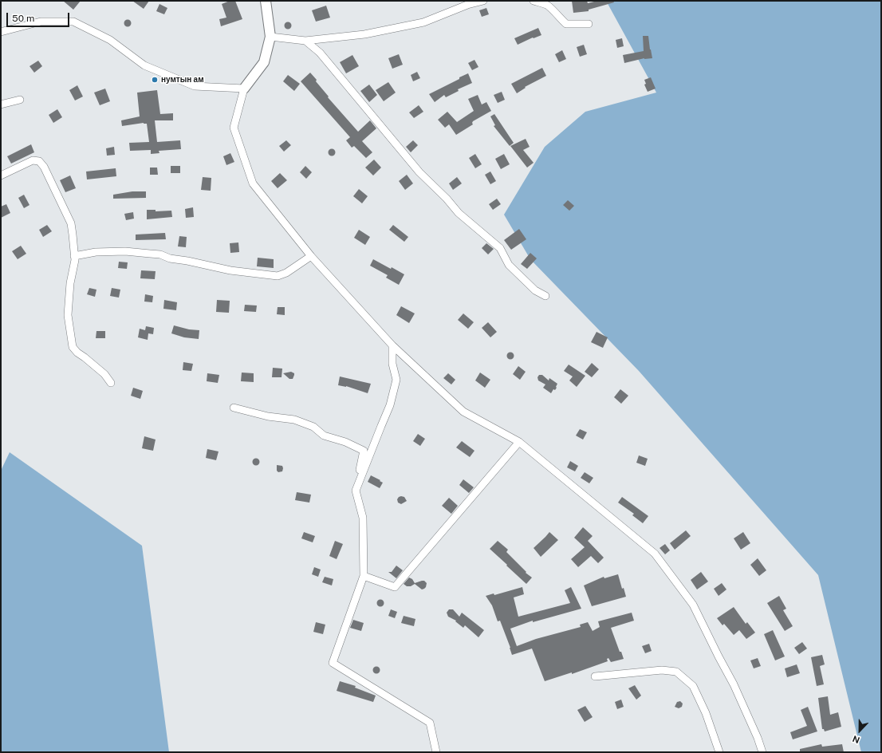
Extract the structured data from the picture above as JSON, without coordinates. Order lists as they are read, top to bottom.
{
  "places": ["нумтын ам"],
  "scale_bar": "50 m",
  "north": "bottom"
}
